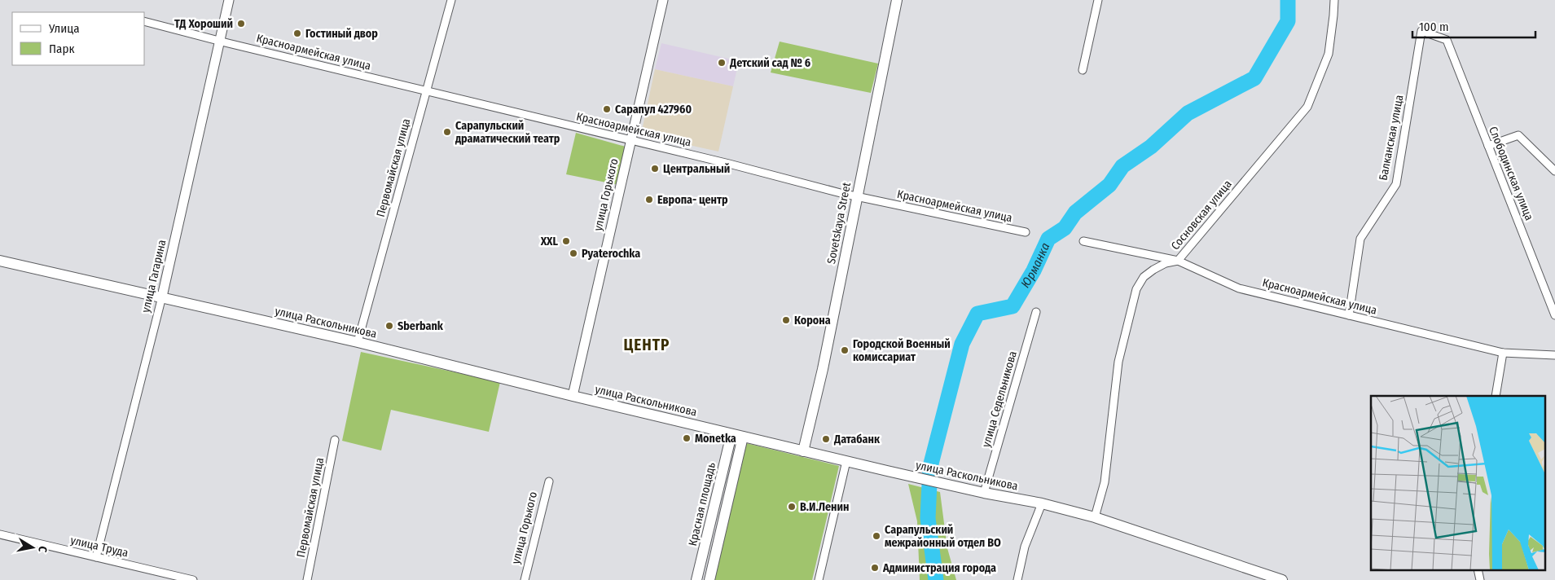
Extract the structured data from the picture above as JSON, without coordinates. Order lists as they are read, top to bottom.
{
  "streets": {
    "main road": ["Sovetskaya Street", "улица Раскольникова", "Красная площадь"],
    "street": [
      "Красноармейская улица",
      "Балканская улица",
      "Первомайская улица",
      "Слободинская улица",
      "улица Горького",
      "Сосновская улица",
      "улица Гагарина",
      "улица Седельникова",
      "улица Труда"
    ]
  },
  "crossings": [
    ["Красноармейская улица", "Балканская улица"],
    ["Красноармейская улица", "Первомайская улица"],
    ["Красноармейская улица", "улица Горького"],
    ["Красноармейская улица", "Сосновская улица"],
    ["Красноармейская улица", "Sovetskaya Street"],
    ["Красноармейская улица", "улица Гагарина"],
    ["Балканская улица", "Слободинская улица"],
    ["Первомайская улица", "улица Раскольникова"],
    ["улица Горького", "улица Раскольникова"],
    ["Сосновская улица", "улица Раскольникова"],
    ["Sovetskaya Street", "улица Раскольникова"],
    ["улица Гагарина", "улица Раскольникова"],
    ["улица Гагарина", "улица Труда"],
    ["улица Раскольникова", "улица Седельникова"],
    ["улица Раскольникова", "Красная площадь"]
  ],
  "districts": ["ЦЕНТР"],
  "water": ["Юрманка"],
  "places": [
    "ТД Хороший",
    "Гостиный двор",
    "Детский сад № 6",
    "Сарапул 427960",
    "Сарапульский драматический театр",
    "Центральный",
    "Европа- центр",
    "XXL",
    "Pyaterochka",
    "Корона",
    "Sberbank",
    "Городской Военный комиссариат",
    "Monetka",
    "Датабанк",
    "В.И.Ленин",
    "Сарапульский межрайонный отдел ВО",
    "Администрация города"
  ],
  "legend": ["Улица", "Парк"],
  "scale_bar": "100 m",
  "north": "right"
}
